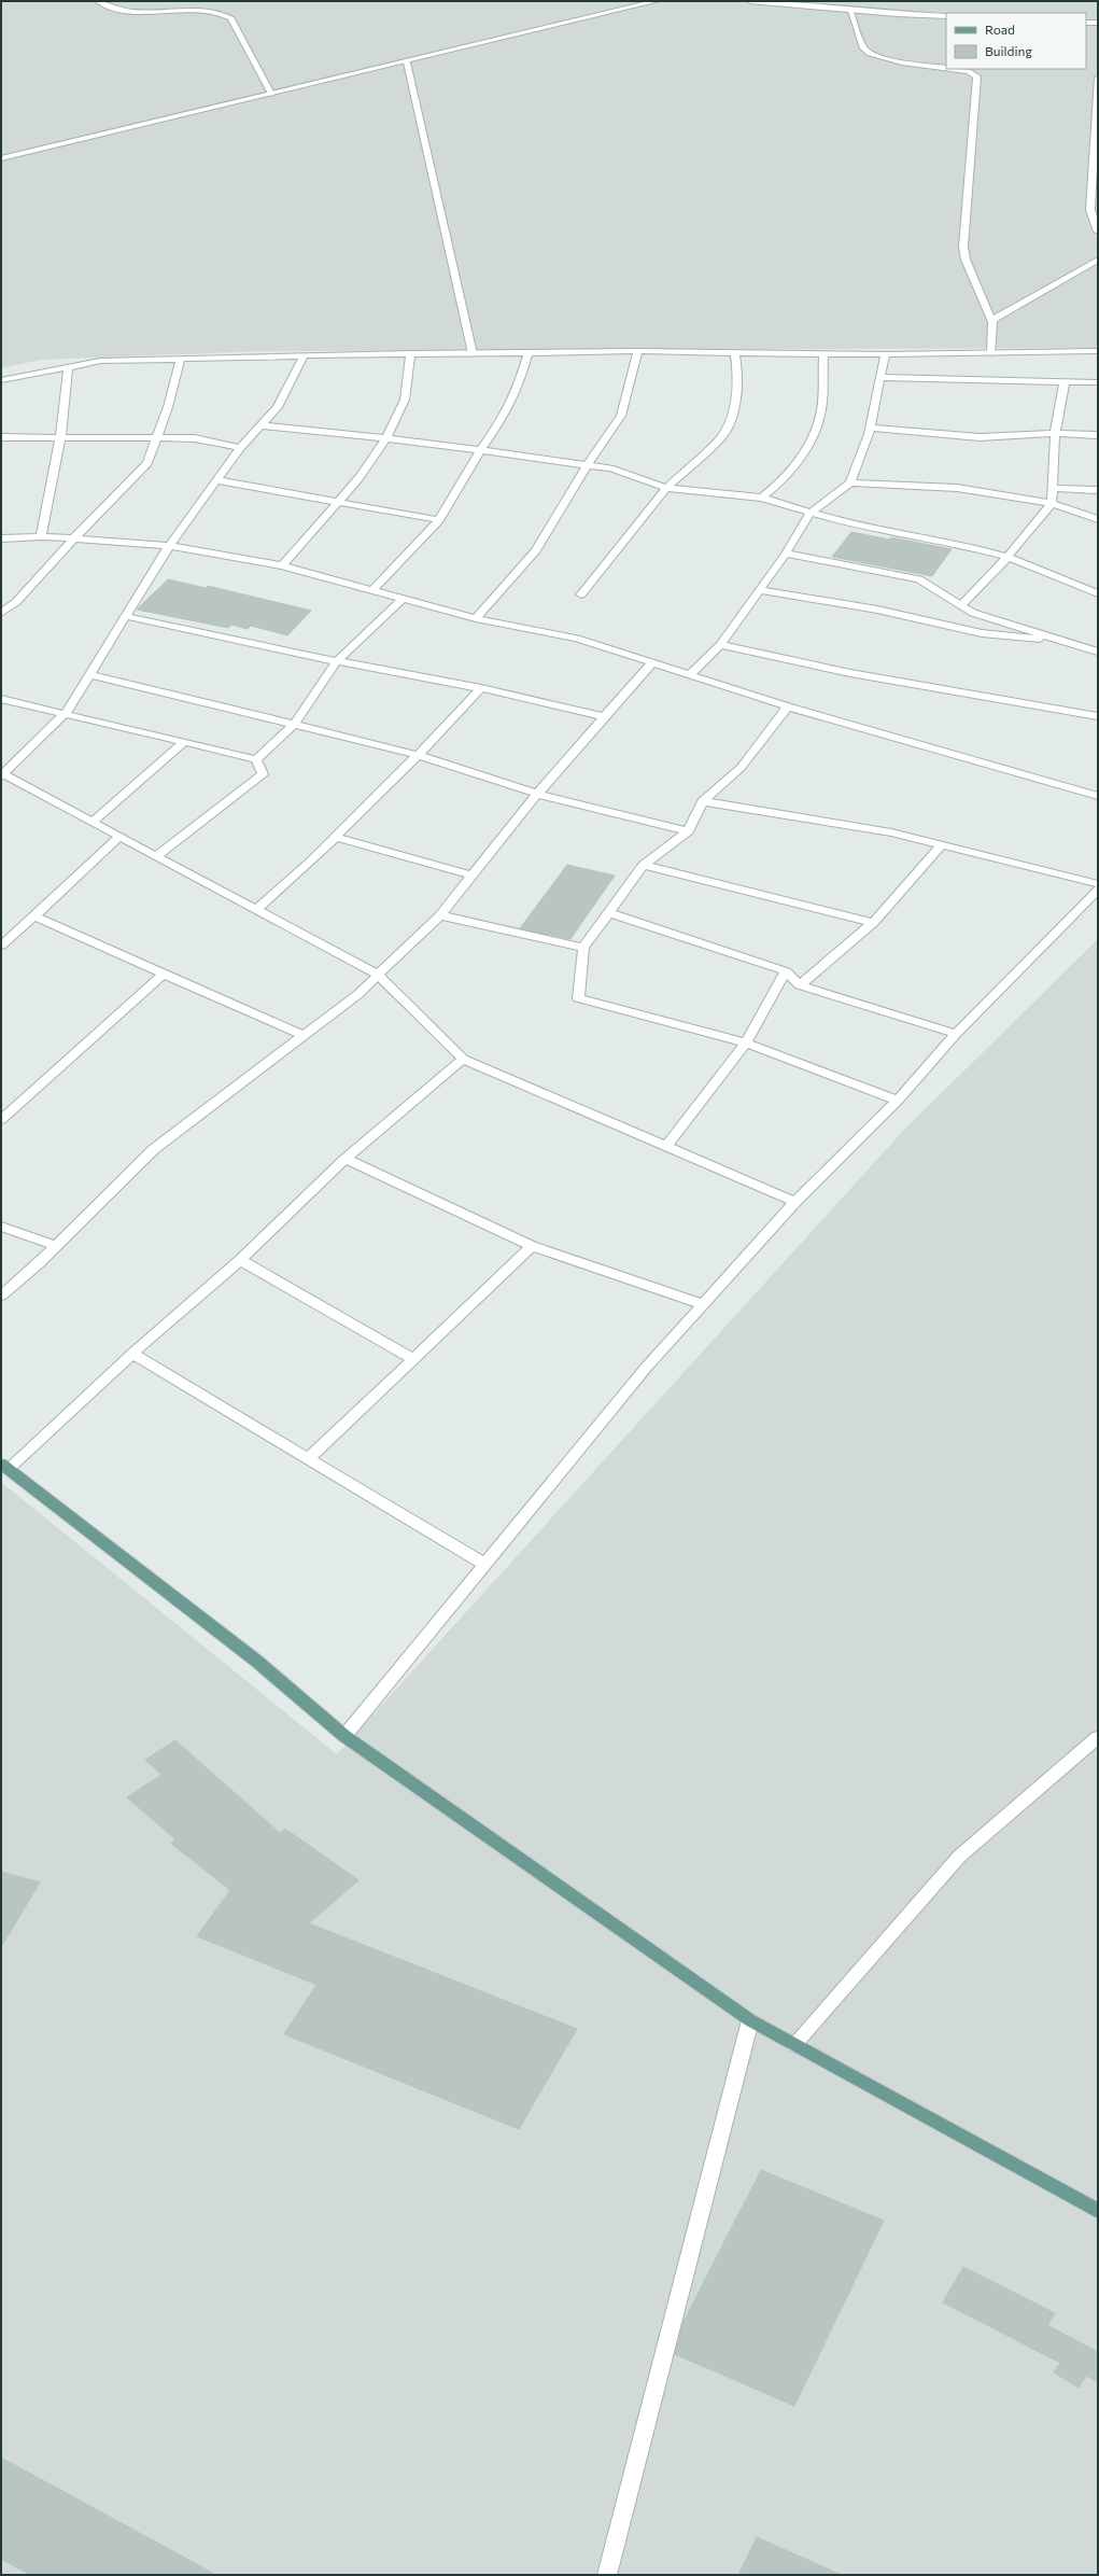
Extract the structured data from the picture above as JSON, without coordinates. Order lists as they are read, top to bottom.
{
  "legend": ["Road", "Building"]
}
